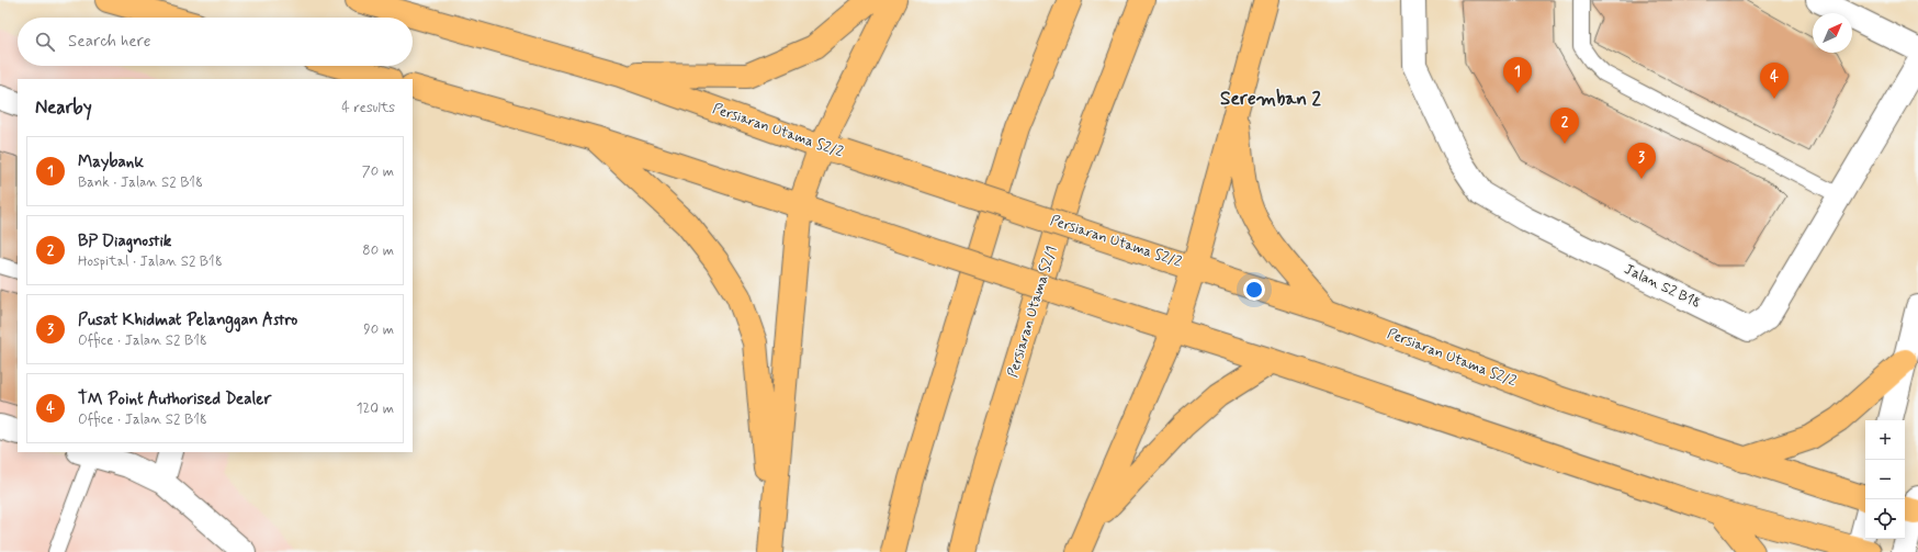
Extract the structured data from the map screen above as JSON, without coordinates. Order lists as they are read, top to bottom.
{
  "streets": {
    "main road": ["Persiaran Utama S2/2", "Persiaran Utama S2/1"],
    "street": ["Jalan S2 B18"]
  },
  "districts": ["Seremban 2"],
  "north": "top right",
  "page": {
    "search": "Search here",
    "pins": [
      "1",
      "4",
      "2",
      "3"
    ],
    "heading": ["Nearby", "4 results"],
    "list": [
      {
        "mark": "1",
        "name": "Maybank",
        "note": "Bank · Jalan S2 B18",
        "value": "70 m"
      },
      {
        "mark": "2",
        "name": "BP Diagnostik",
        "note": "Hospital · Jalan S2 B18",
        "value": "80 m"
      },
      {
        "mark": "3",
        "name": "Pusat Khidmat Pelanggan Astro",
        "note": "Office · Jalan S2 B18",
        "value": "90 m"
      },
      {
        "mark": "4",
        "name": "TM Point Authorised Dealer",
        "note": "Office · Jalan S2 B18",
        "value": "120 m"
      }
    ],
    "map_buttons": ["+", "−"]
  }
}
